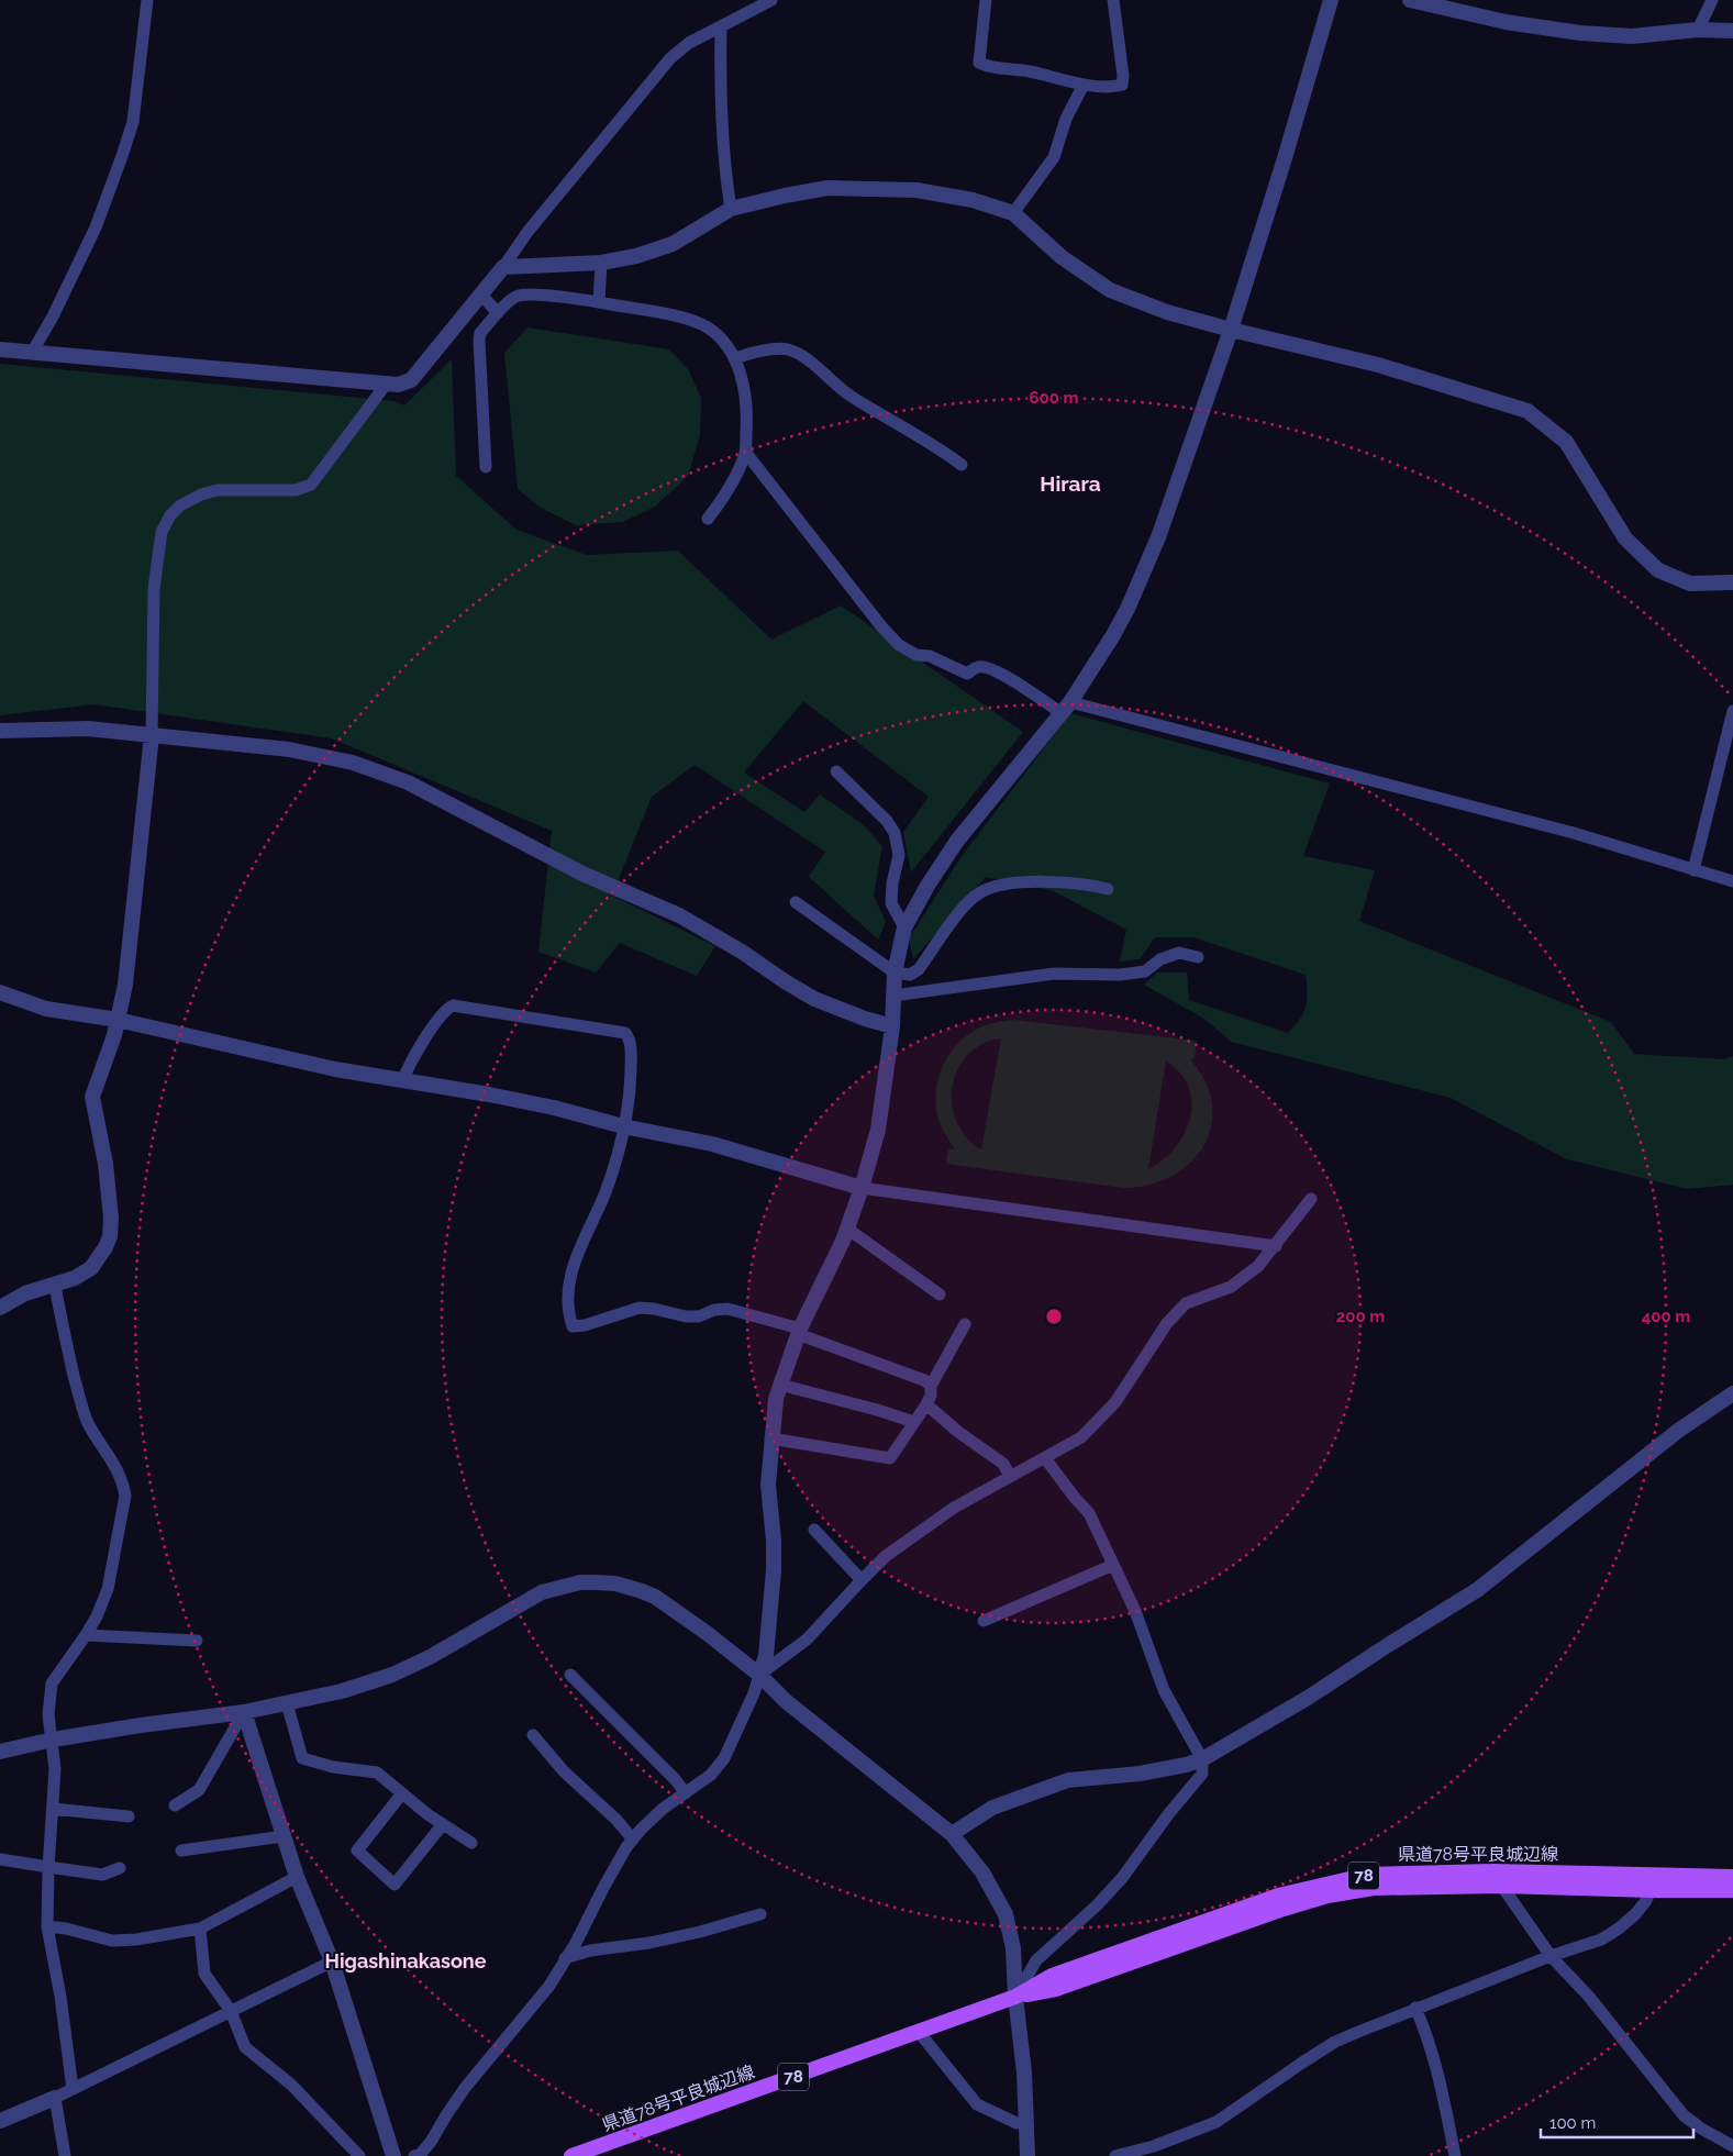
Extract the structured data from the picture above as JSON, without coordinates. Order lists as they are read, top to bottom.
{
  "streets": {
    "main road": ["県道78号平良城辺線", "78"]
  },
  "districts": ["Hirara", "Higashinakasone"],
  "scale_bar": "100 m",
  "rings": ["600 m", "200 m", "400 m"]
}
